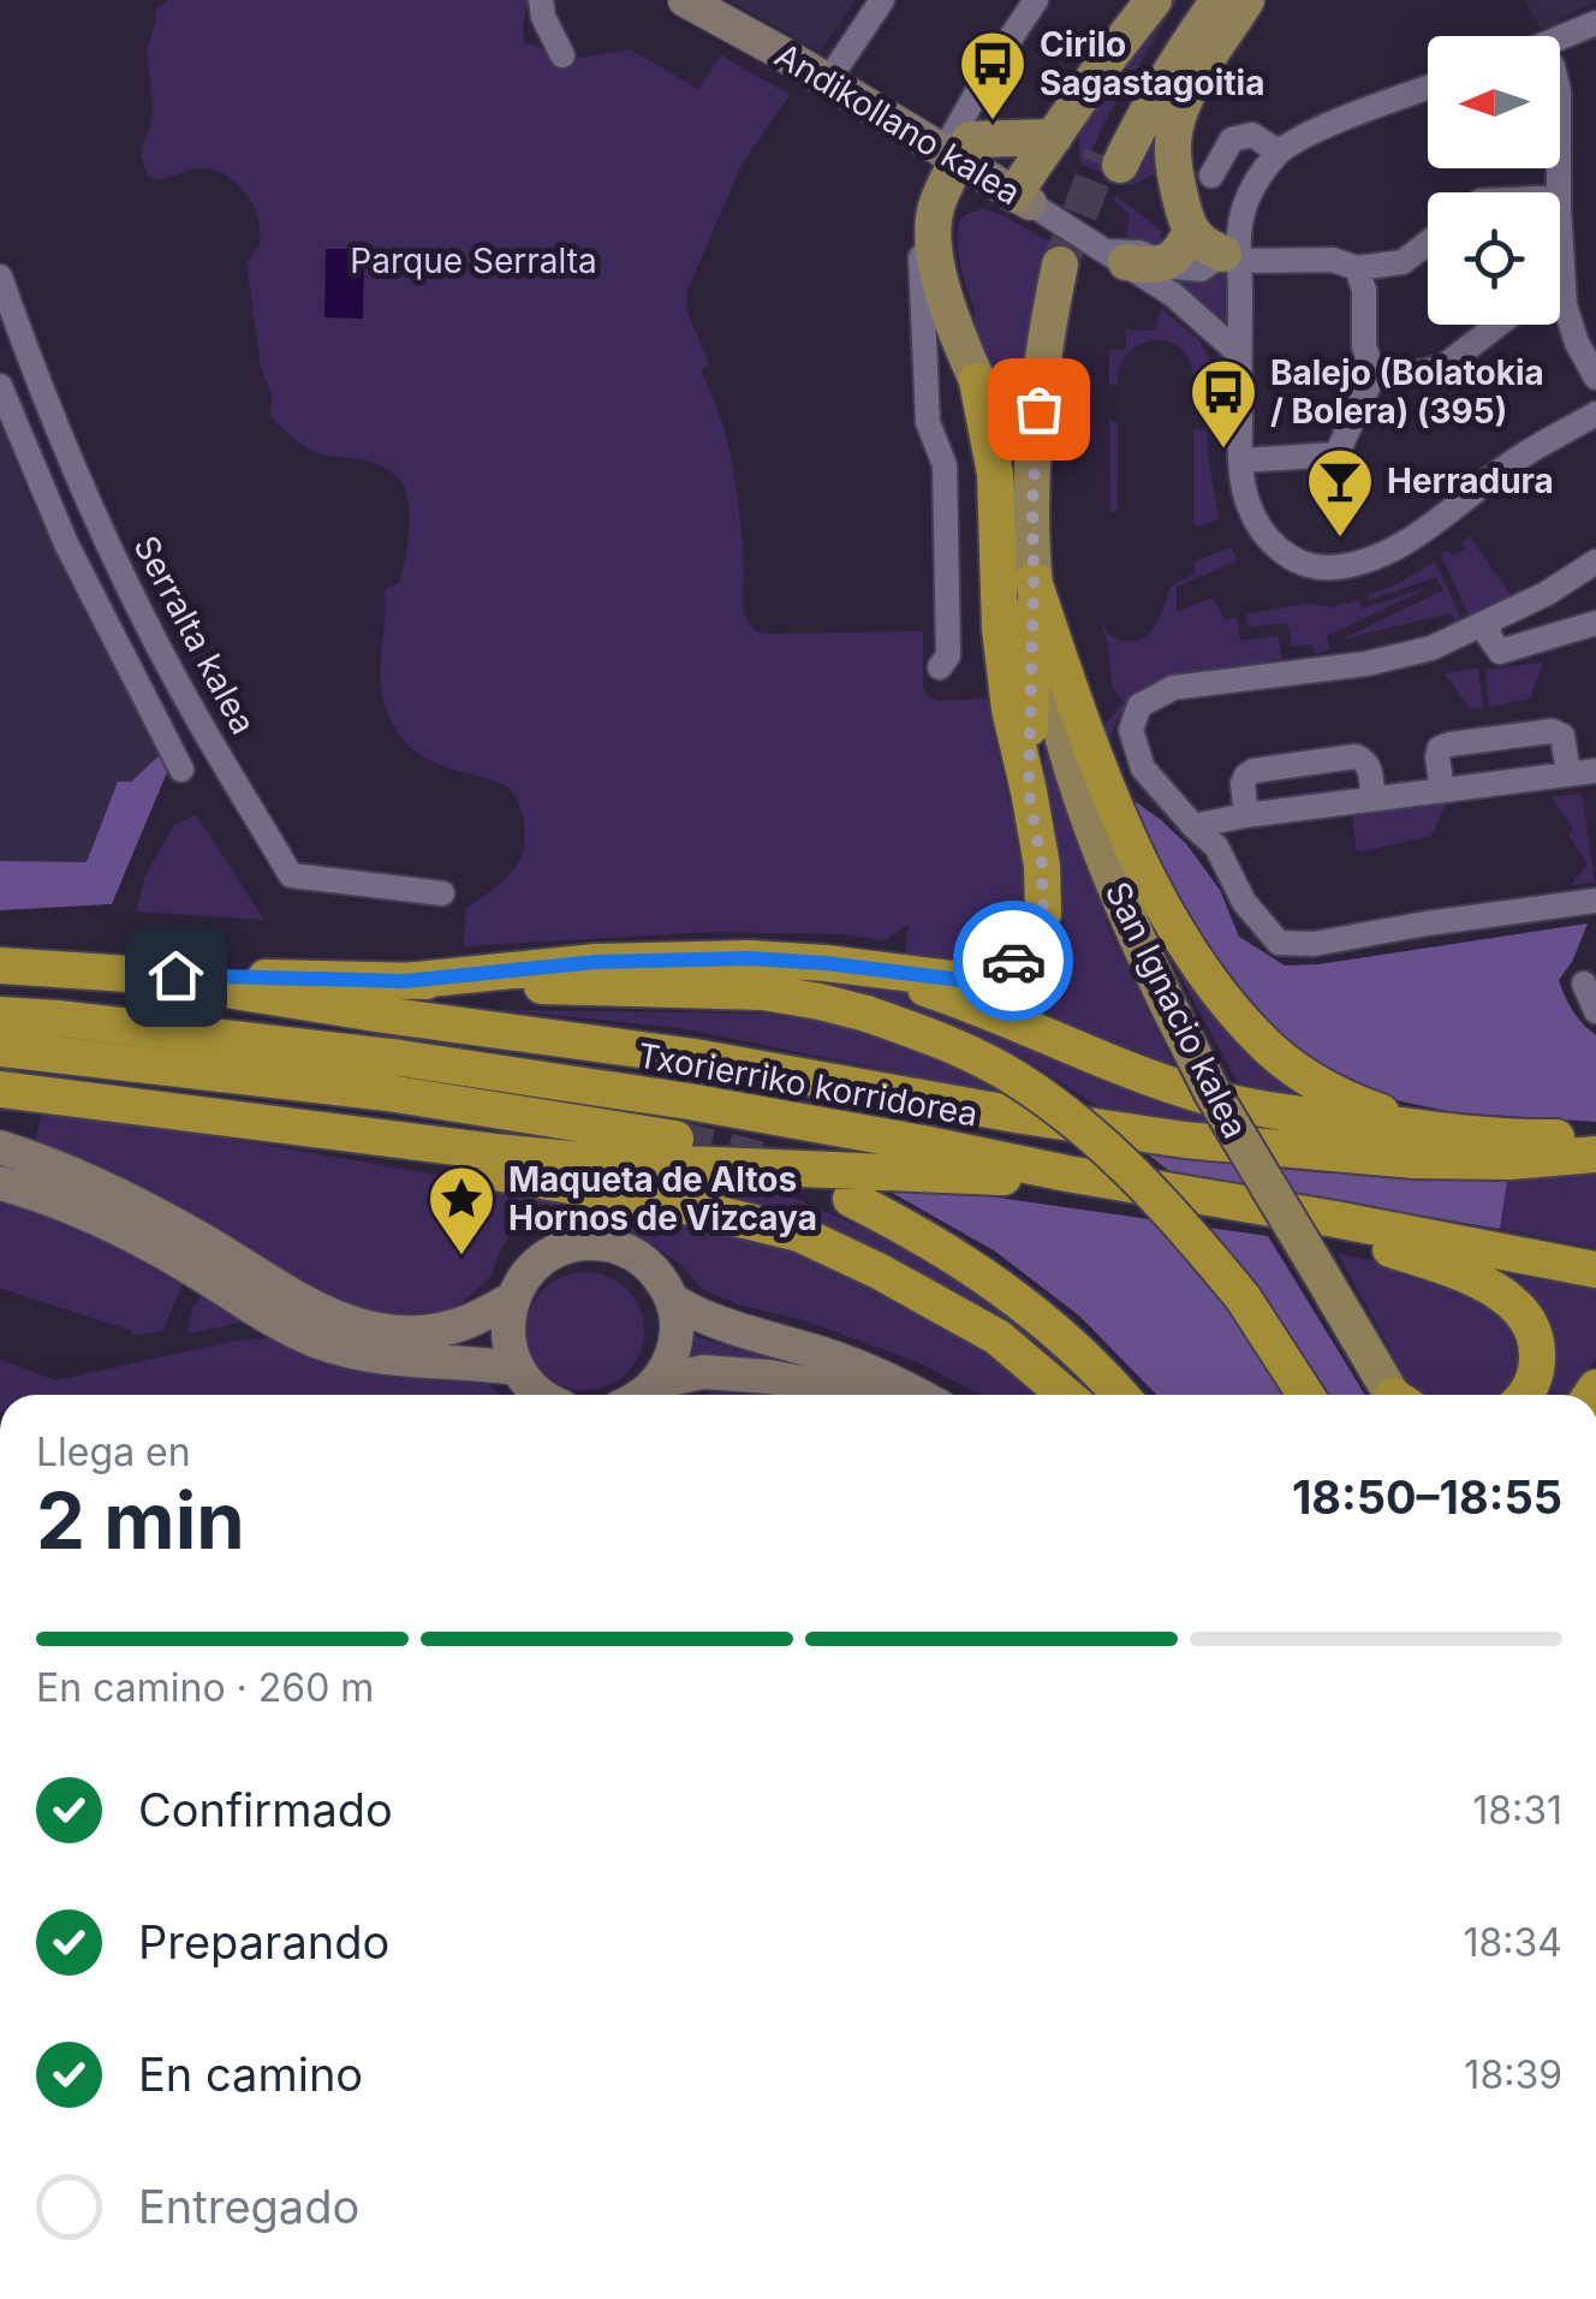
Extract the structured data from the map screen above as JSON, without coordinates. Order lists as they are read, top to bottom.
{
  "streets": {
    "highway": ["Txorierriko korridorea"],
    "main road": ["Andikollano kalea", "San Ignacio kalea"],
    "street": ["Serralta kalea"]
  },
  "parks": ["Parque Serralta"],
  "places": {
    "bus stop": ["Cirilo Sagastagoitia", "Balejo (Bolatokia / Bolera) (395)"],
    "bar": ["Herradura"],
    "place": ["Maqueta de Altos Hornos de Vizcaya"]
  },
  "north": "left",
  "page": {
    "heading": ["2 min", "Llega en", "18:50–18:55"],
    "bar": "En camino · 260 m",
    "list": [
      ["Confirmado", "18:31"],
      ["Preparando", "18:34"],
      ["En camino", "18:39"],
      "Entregado"
    ]
  }
}
